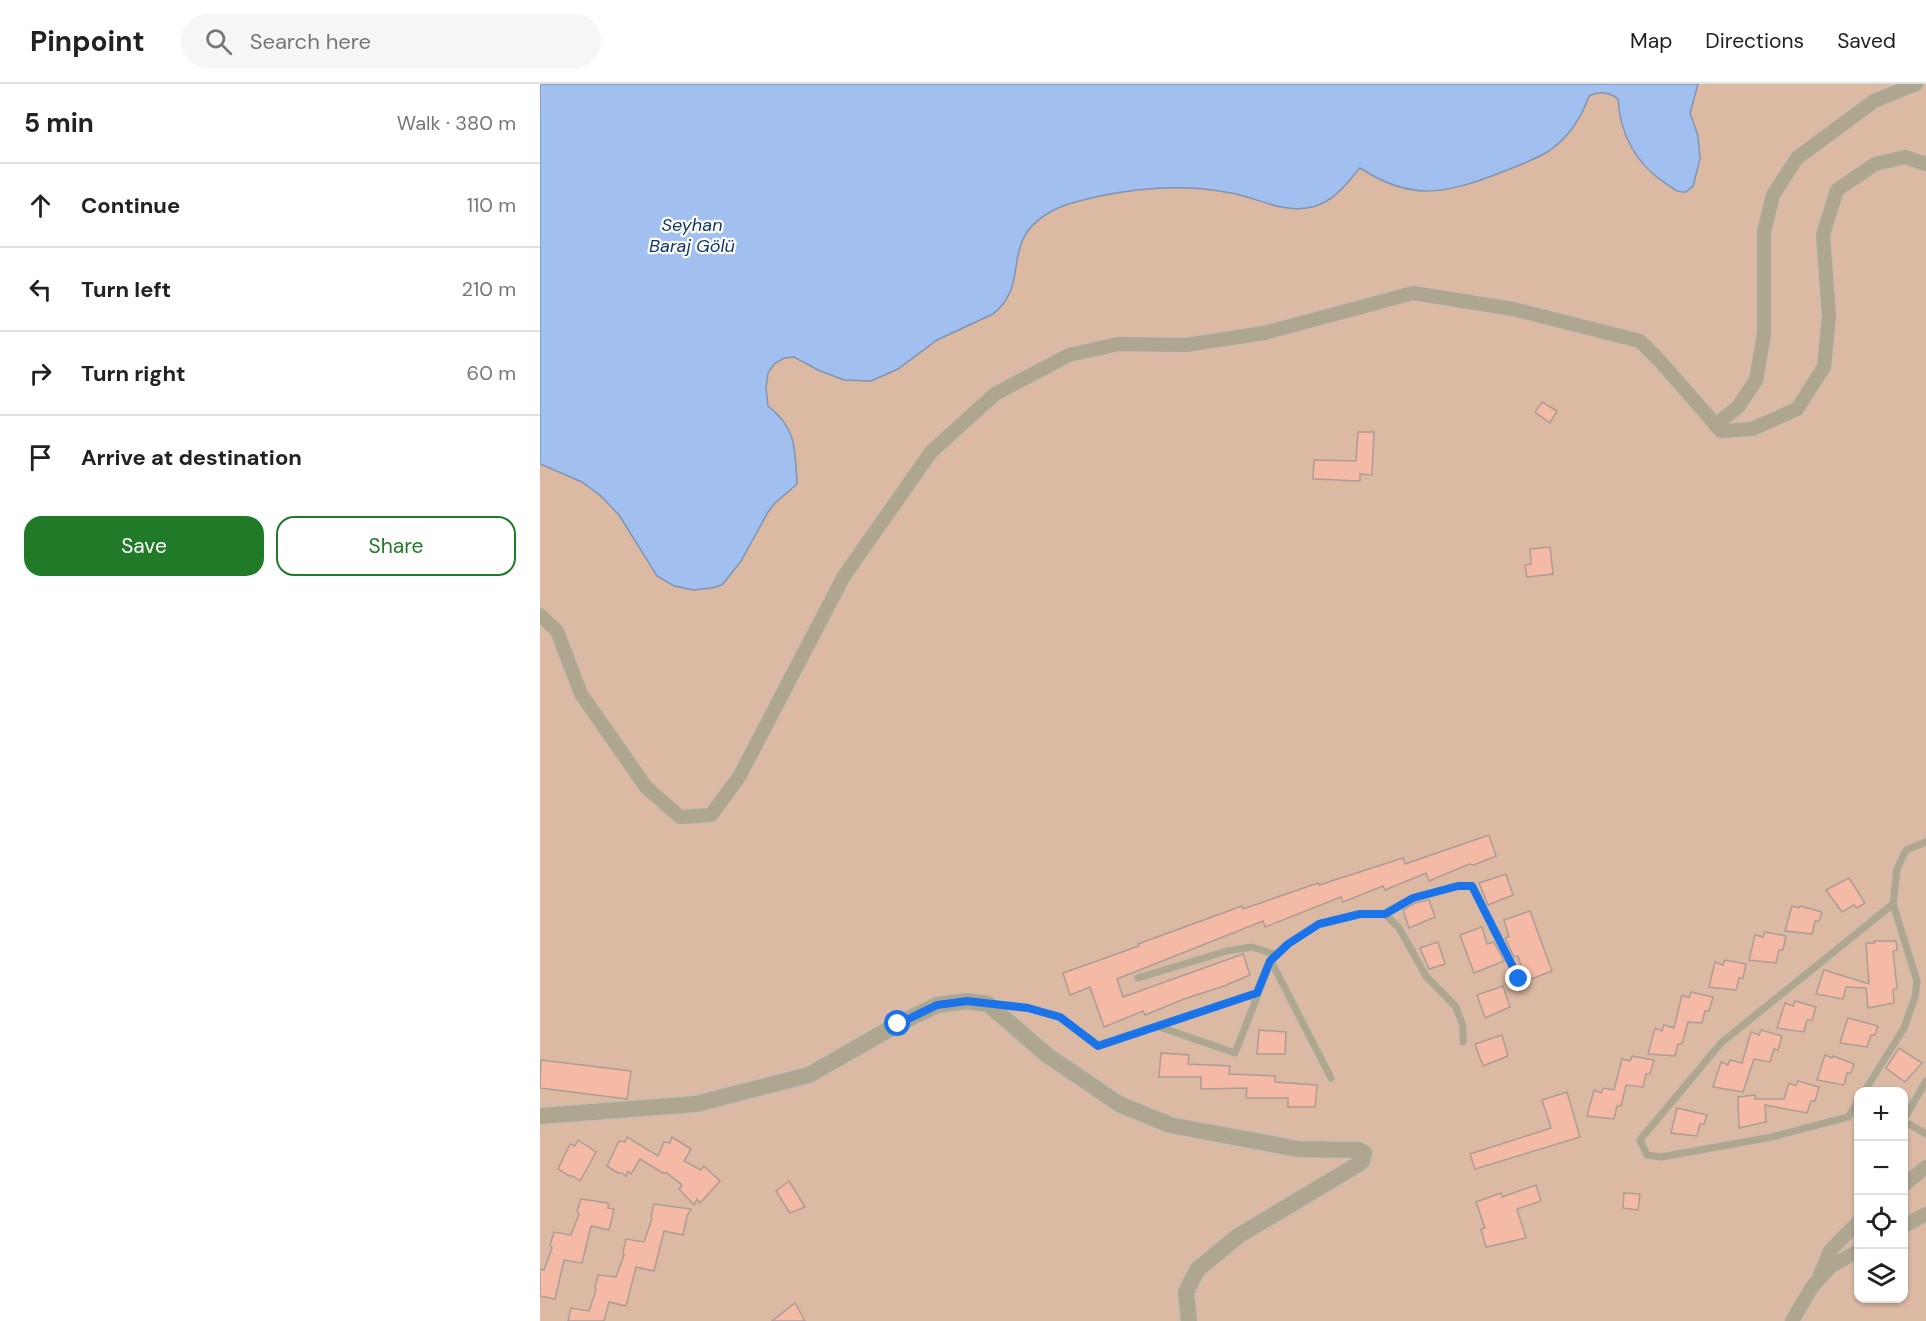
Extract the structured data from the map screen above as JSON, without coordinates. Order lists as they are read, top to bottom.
{
  "water": ["Seyhan Baraj Gölü"],
  "page": {
    "header": "Pinpoint",
    "search": "Search here",
    "nav": ["Map", "Directions", "Saved"],
    "heading": ["5 min", "Walk · 380 m"],
    "list": [
      ["Continue", "110 m"],
      ["Turn left", "210 m"],
      ["Turn right", "60 m"],
      "Arrive at destination"
    ],
    "buttons": ["Save", "Share"],
    "map_buttons": ["+", "−"]
  }
}
